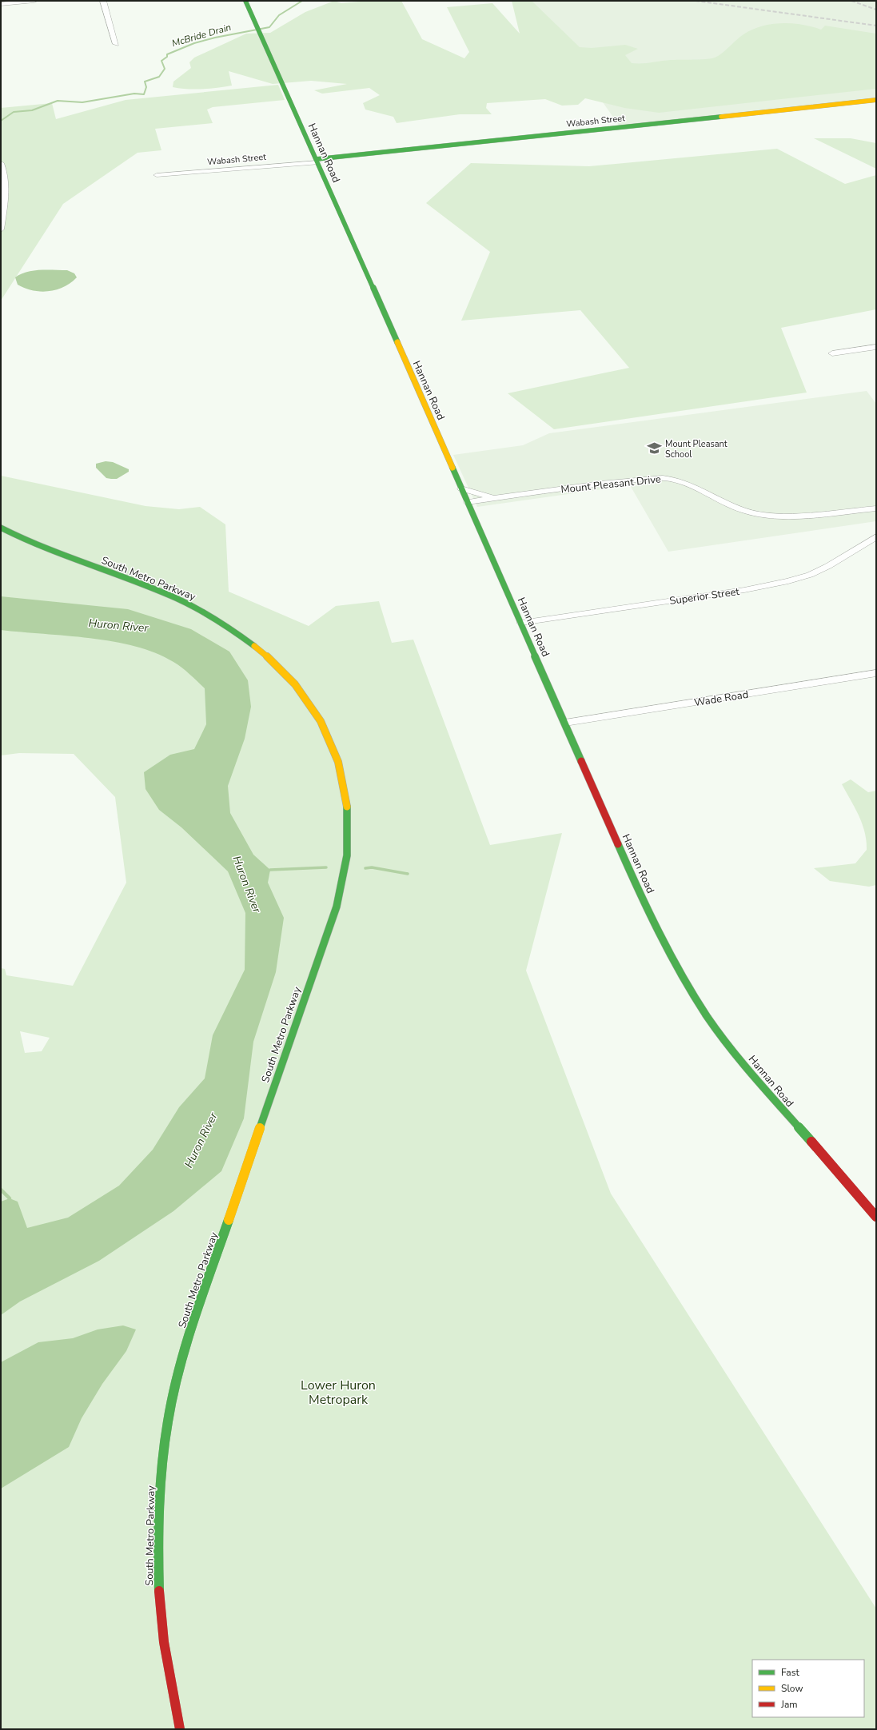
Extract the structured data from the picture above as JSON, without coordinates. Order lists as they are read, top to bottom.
{
  "streets": {
    "street": [
      "Wabash Street",
      "Hannan Road",
      "Mount Pleasant Drive",
      "South Metro Parkway",
      "Superior Street",
      "Wade Road"
    ]
  },
  "crossings": [
    ["Wabash Street", "Hannan Road"],
    ["Hannan Road", "Mount Pleasant Drive"],
    ["Hannan Road", "Superior Street"],
    ["Hannan Road", "Wade Road"]
  ],
  "water": ["McBride Drain", "Huron River"],
  "parks": ["Lower Huron Metropark"],
  "places": {
    "school or university": ["Mount Pleasant School"]
  },
  "legend": ["Fast", "Slow", "Jam"]
}
